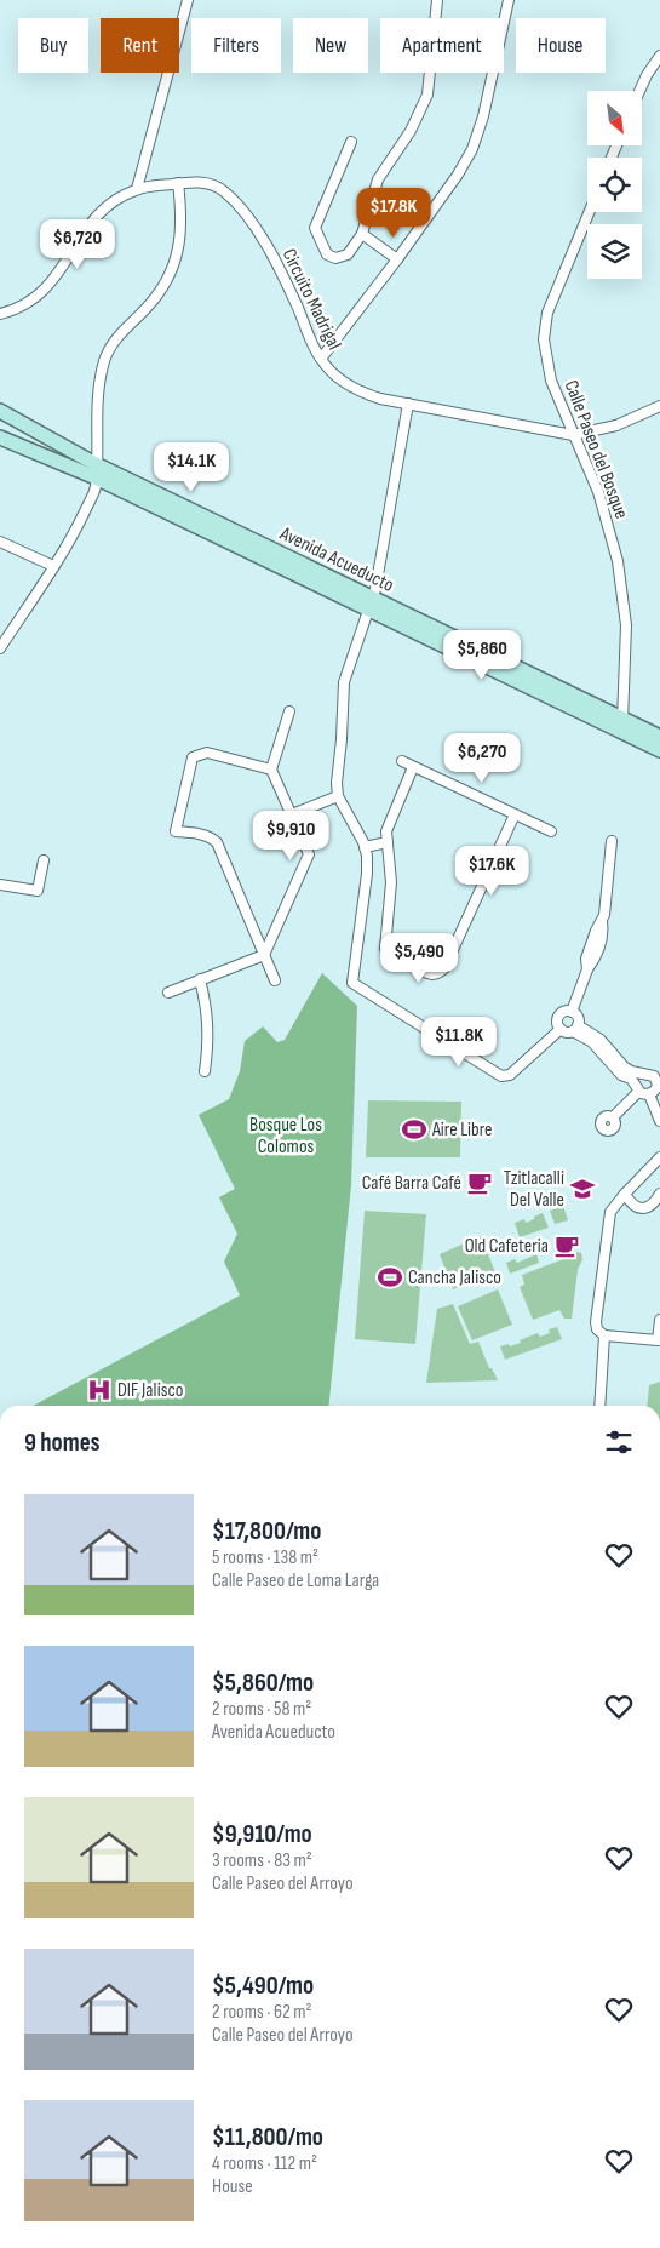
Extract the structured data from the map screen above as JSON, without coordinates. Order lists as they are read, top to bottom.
{
  "streets": {
    "main road": ["Avenida Acueducto"],
    "street": ["Circuito Madrigal", "Calle Paseo del Bosque"]
  },
  "crossings": [
    ["Circuito Madrigal", "Calle Paseo del Bosque"],
    ["Calle Paseo del Bosque", "Avenida Acueducto"]
  ],
  "parks": ["Bosque Los Colomos"],
  "places": {
    "sports": ["Aire Libre", "Cancha Jalisco"],
    "cafe": ["Café Barra Café", "Old Cafeteria"],
    "school or university": ["Tzitlacalli Del Valle"],
    "hospital": ["DIF Jalisco"]
  },
  "north": "bottom right",
  "page": {
    "chip": [
      "Buy",
      "Rent",
      "Filters",
      "New",
      "Apartment",
      "House"
    ],
    "price": [
      "$17.8K",
      "$6,720",
      "$14.1K",
      "$5,860",
      "$6,270",
      "$9,910",
      "$17.6K",
      "$5,490",
      "$11.8K"
    ],
    "heading": "9 homes",
    "list": [
      {
        "name": "$17,800/mo",
        "note": "5 rooms · 138 m² · Calle Paseo de Loma Larga"
      },
      {
        "name": "$5,860/mo",
        "note": "2 rooms · 58 m² · Avenida Acueducto"
      },
      {
        "name": "$9,910/mo",
        "note": "3 rooms · 83 m² · Calle Paseo del Arroyo"
      },
      {
        "name": "$5,490/mo",
        "note": "2 rooms · 62 m² · Calle Paseo del Arroyo"
      },
      {
        "name": "$11,800/mo",
        "note": "4 rooms · 112 m² · House"
      }
    ]
  }
}
